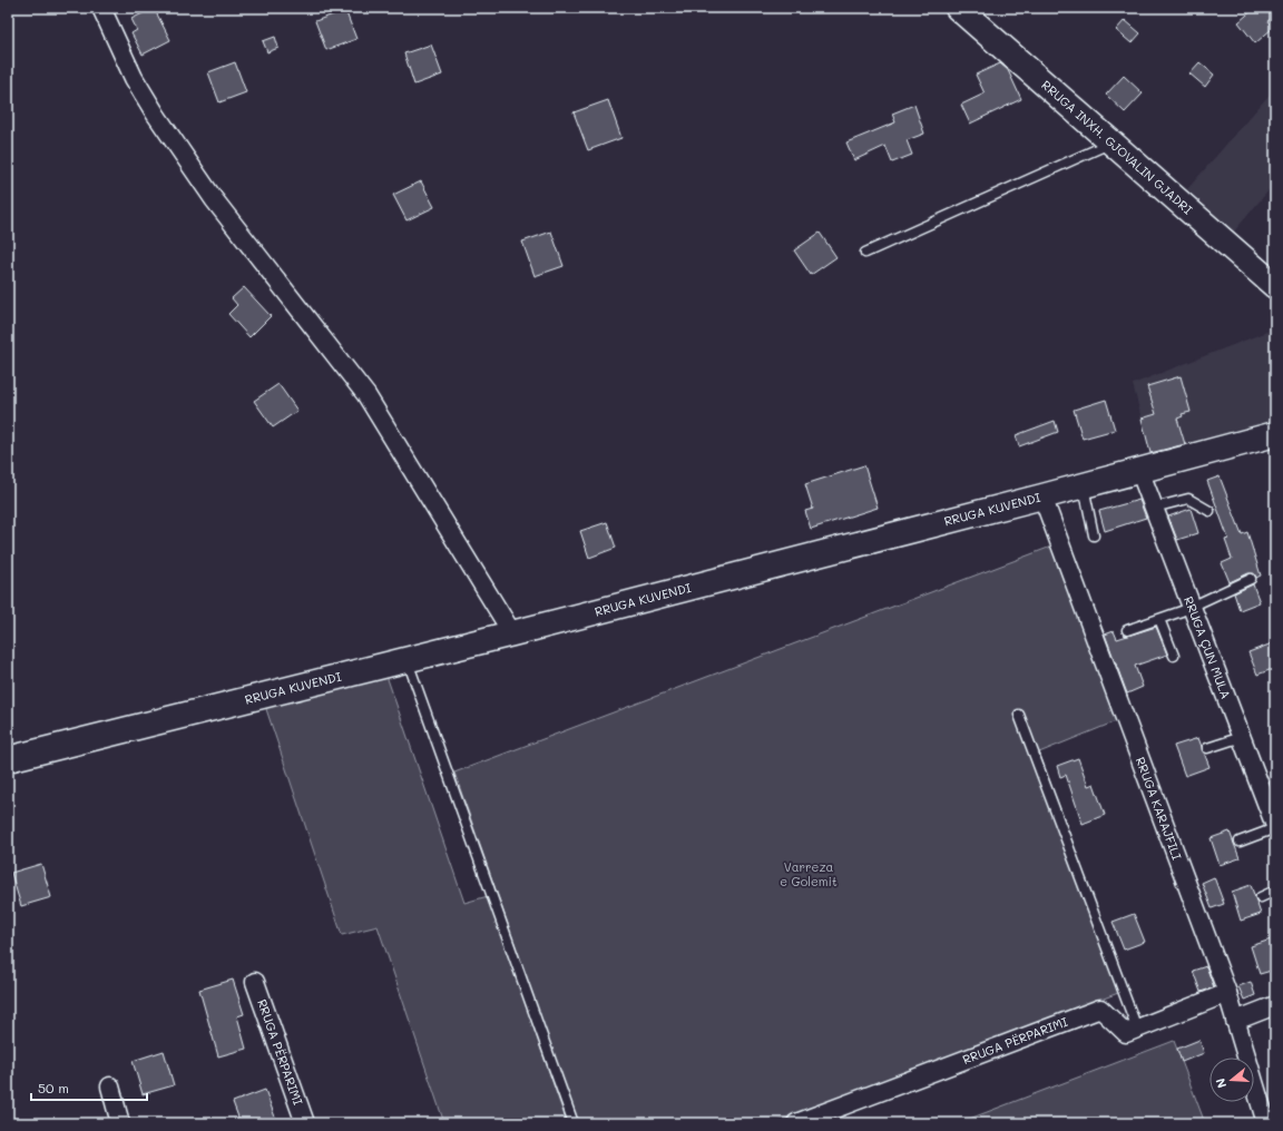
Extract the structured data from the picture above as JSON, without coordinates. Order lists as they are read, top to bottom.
{
  "streets": {
    "street": [
      "RRUGA INXH. GJOVALIN GJADRI",
      "RRUGA KUVENDI",
      "RRUGA ÇUN MULA",
      "RRUGA KARAJFILI",
      "RRUGA PËRPARIMI"
    ]
  },
  "crossings": [
    ["RRUGA KUVENDI", "RRUGA ÇUN MULA"],
    ["RRUGA KUVENDI", "RRUGA KARAJFILI"],
    ["RRUGA KARAJFILI", "RRUGA PËRPARIMI"]
  ],
  "parks": ["Varreza e Golemit"],
  "scale_bar": "50 m",
  "north": "left"
}
